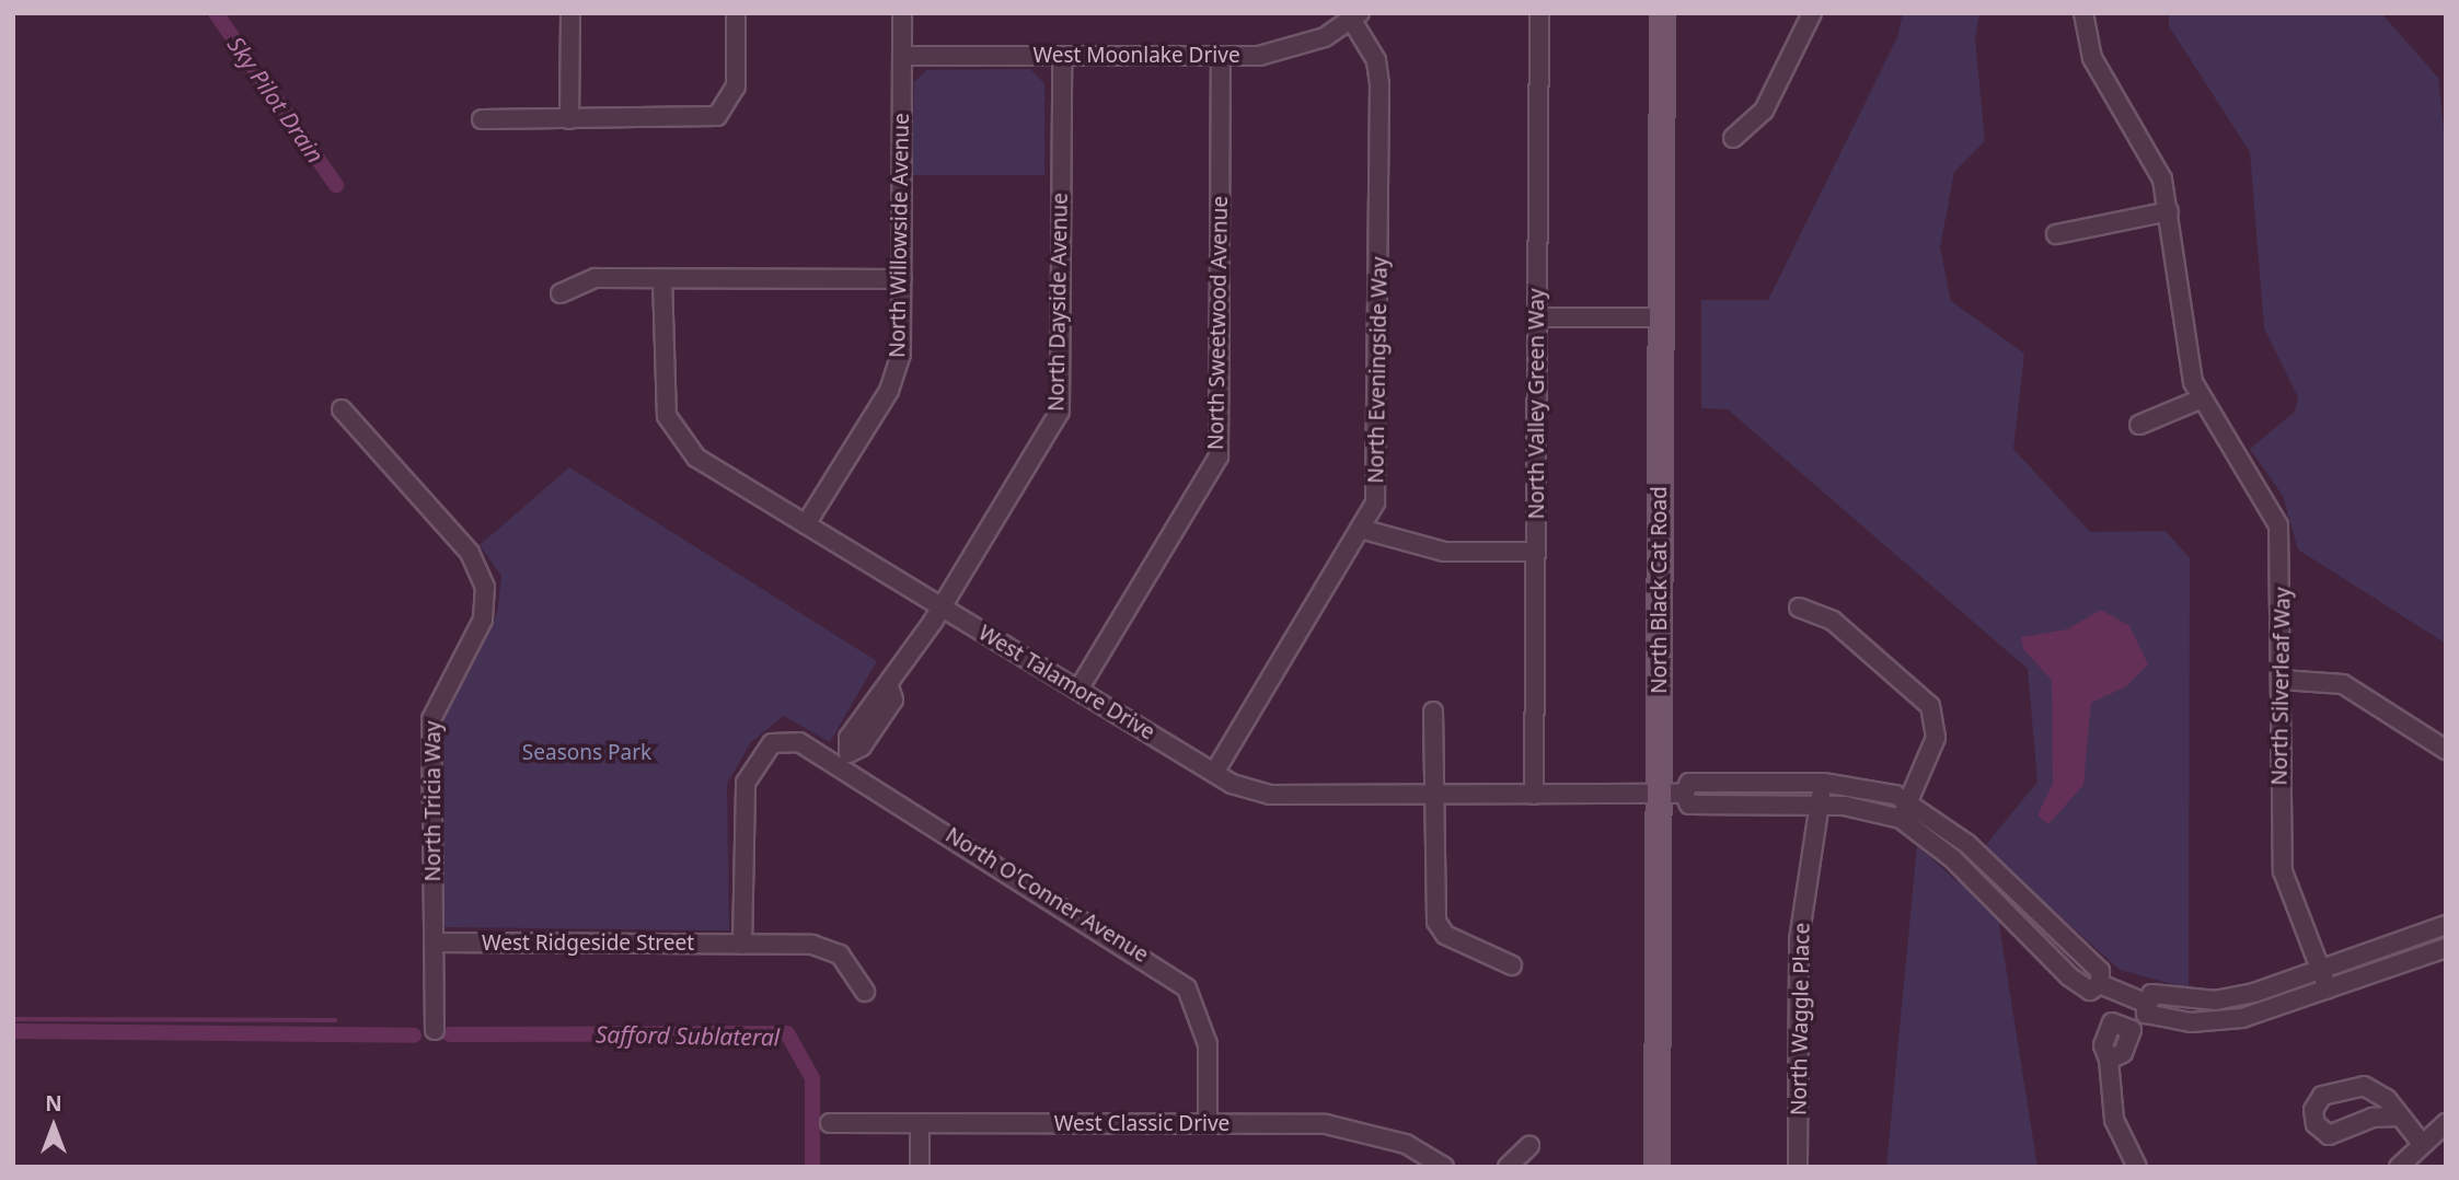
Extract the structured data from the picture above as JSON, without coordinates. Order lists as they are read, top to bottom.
{
  "streets": {
    "main road": ["North Black Cat Road"],
    "street": [
      "West Moonlake Drive",
      "North Willowside Avenue",
      "North Dayside Avenue",
      "North Sweetwood Avenue",
      "North Eveningside Way",
      "North Valley Green Way",
      "West Talamore Drive",
      "North Silverleaf Way",
      "North Tricia Way",
      "North O'Conner Avenue",
      "West Ridgeside Street",
      "North Waggle Place",
      "West Classic Drive"
    ]
  },
  "crossings": [
    ["West Moonlake Drive", "North Willowside Avenue"],
    ["West Moonlake Drive", "North Dayside Avenue"],
    ["West Moonlake Drive", "North Sweetwood Avenue"],
    ["West Moonlake Drive", "North Eveningside Way"],
    ["North Willowside Avenue", "West Talamore Drive"],
    ["North Dayside Avenue", "West Talamore Drive"],
    ["North Dayside Avenue", "North O'Conner Avenue"],
    ["North Sweetwood Avenue", "West Talamore Drive"],
    ["North Eveningside Way", "West Talamore Drive"],
    ["North Valley Green Way", "West Talamore Drive"],
    ["North Black Cat Road", "West Talamore Drive"],
    ["North Tricia Way", "West Ridgeside Street"],
    ["North O'Conner Avenue", "West Ridgeside Street"],
    ["North O'Conner Avenue", "West Classic Drive"]
  ],
  "water": ["Sky Pilot Drain", "Safford Sublateral"],
  "parks": ["Seasons Park"],
  "north": "top"
}
